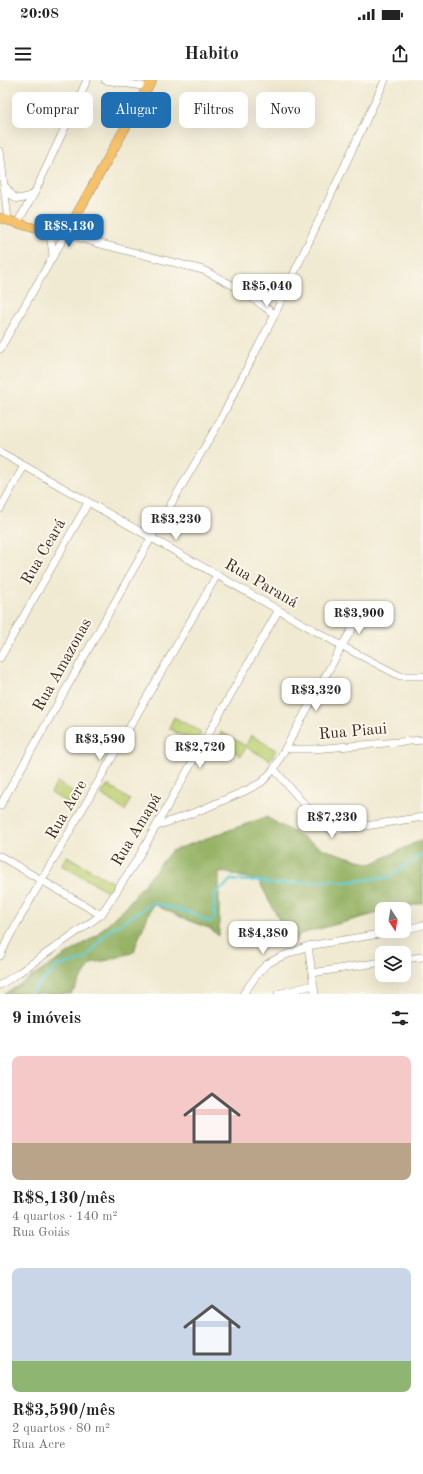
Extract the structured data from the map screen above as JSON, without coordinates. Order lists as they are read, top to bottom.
{
  "streets": {
    "street": [
      "Rua Ceará",
      "Rua Paraná",
      "Rua Amazonas",
      "Rua Piaui",
      "Rua Acre",
      "Rua Amapá"
    ]
  },
  "crossings": [
    ["Rua Ceará", "Rua Paraná"],
    ["Rua Paraná", "Rua Amazonas"],
    ["Rua Paraná", "Rua Acre"],
    ["Rua Paraná", "Rua Amapá"]
  ],
  "north": "bottom",
  "page": {
    "status": "20:08",
    "header": "Habito",
    "chip": [
      "Comprar",
      "Alugar",
      "Filtros",
      "Novo"
    ],
    "price": [
      "R$8,130",
      "R$5,040",
      "R$3,230",
      "R$3,900",
      "R$3,320",
      "R$3,590",
      "R$2,720",
      "R$7,230",
      "R$4,380"
    ],
    "heading": "9 imóveis",
    "list": [
      {
        "name": "R$8,130/mês",
        "note": "4 quartos · 140 m² · Rua Goiás"
      },
      {
        "name": "R$3,590/mês",
        "note": "2 quartos · 80 m² · Rua Acre"
      }
    ]
  }
}
